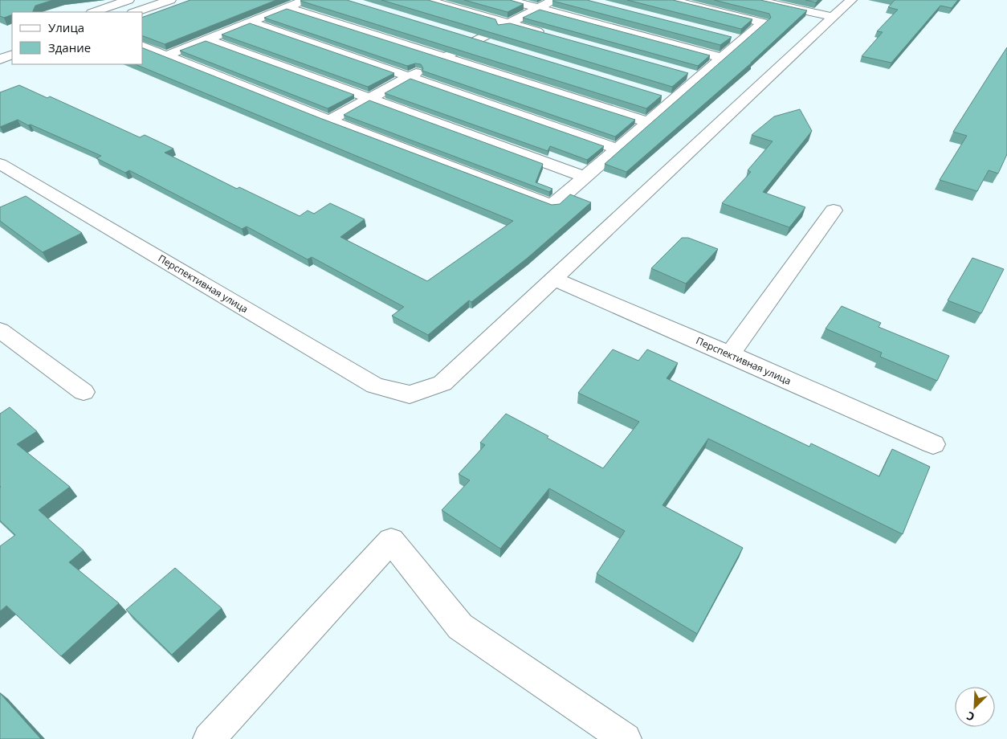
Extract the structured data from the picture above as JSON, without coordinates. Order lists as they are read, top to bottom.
{
  "streets": {
    "street": ["Перспективная улица"]
  },
  "legend": ["Улица", "Здание"],
  "north": "bottom left"
}
